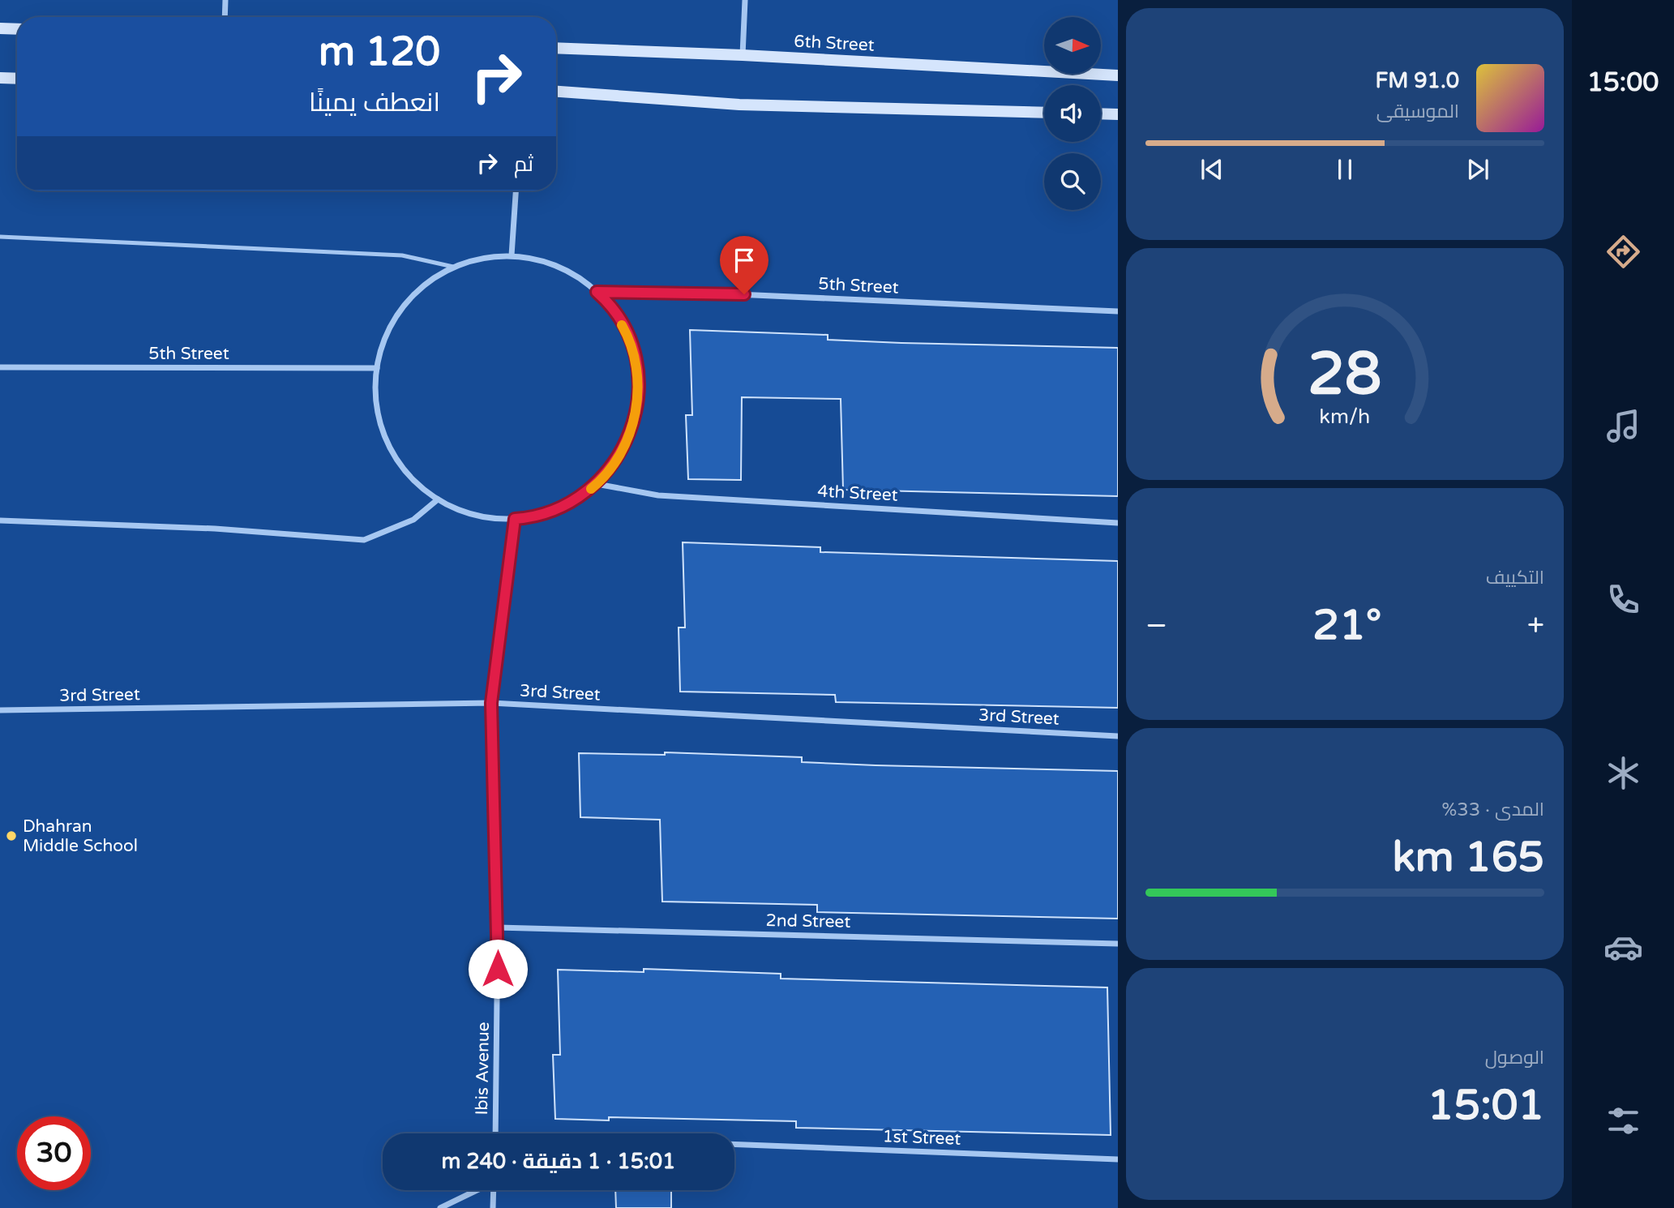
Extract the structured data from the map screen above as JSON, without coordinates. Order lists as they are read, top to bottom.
{
  "streets": {
    "main road": ["6th Street"],
    "street": [
      "5th Street",
      "4th Street",
      "3rd Street",
      "2nd Street",
      "Ibis Avenue",
      "1st Street"
    ]
  },
  "crossings": [
    ["3rd Street", "Ibis Avenue"],
    ["2nd Street", "Ibis Avenue"]
  ],
  "places": ["Dhahran Middle School"],
  "north": "right",
  "page": {
    "tabs": "15:00",
    "turn": ["120 m", "انعطف يمينًا"],
    "song": ["91.0 FM", "الموسيقى"],
    "then": "ثم",
    "tile": [
      "التكييف",
      ["المدى · 33%", "165 km"],
      ["الوصول", "15:01"]
    ],
    "heat": ["−", "21°", "+"],
    "limit": "30",
    "trip": "15:01 · 1 دقيقة · 240 m",
    "gauge": ["28", "km/h"]
  }
}
